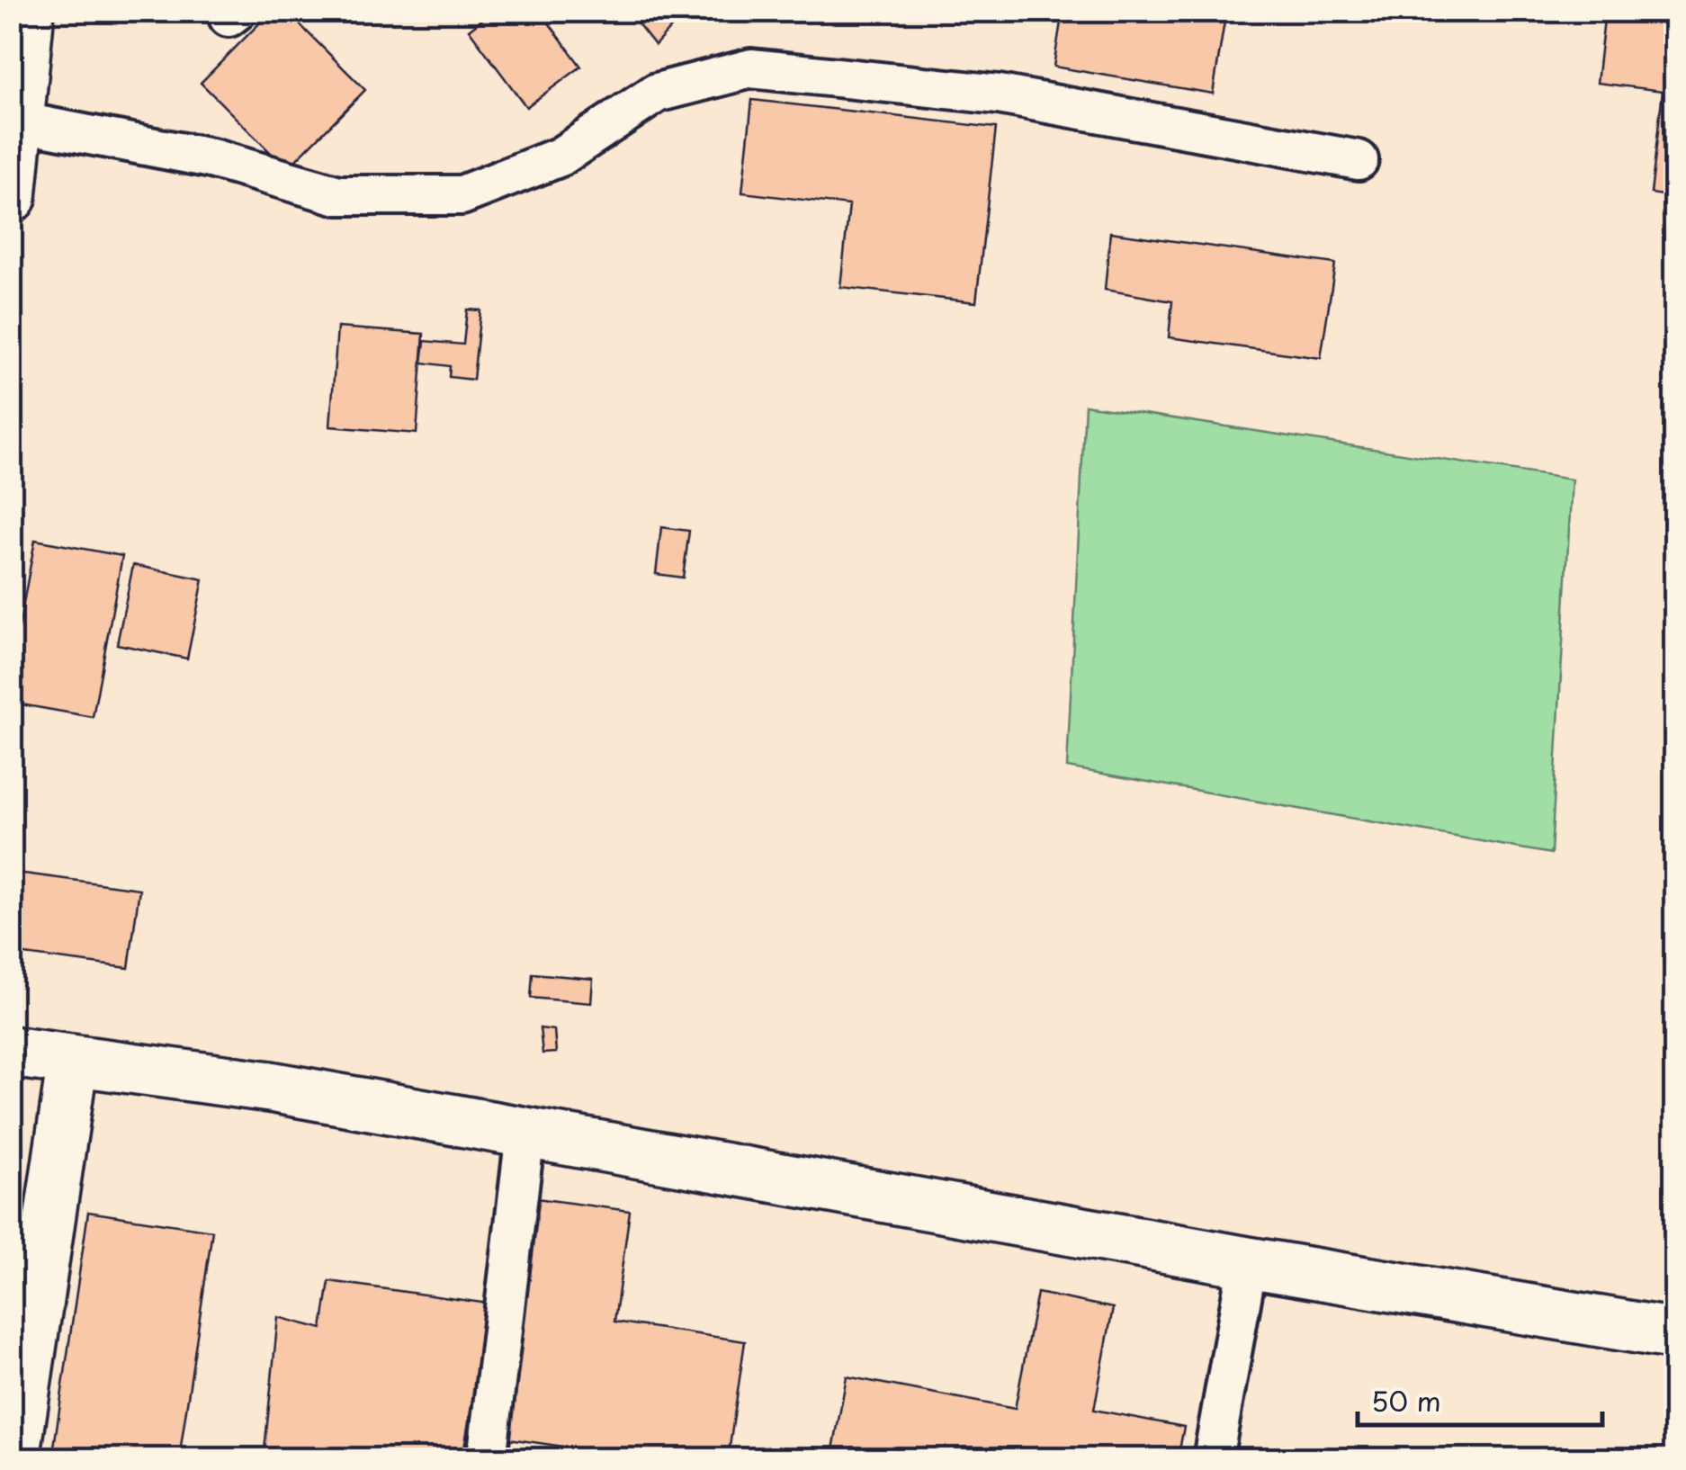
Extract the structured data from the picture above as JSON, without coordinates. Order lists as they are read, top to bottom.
{
  "scale_bar": "50 m"
}
